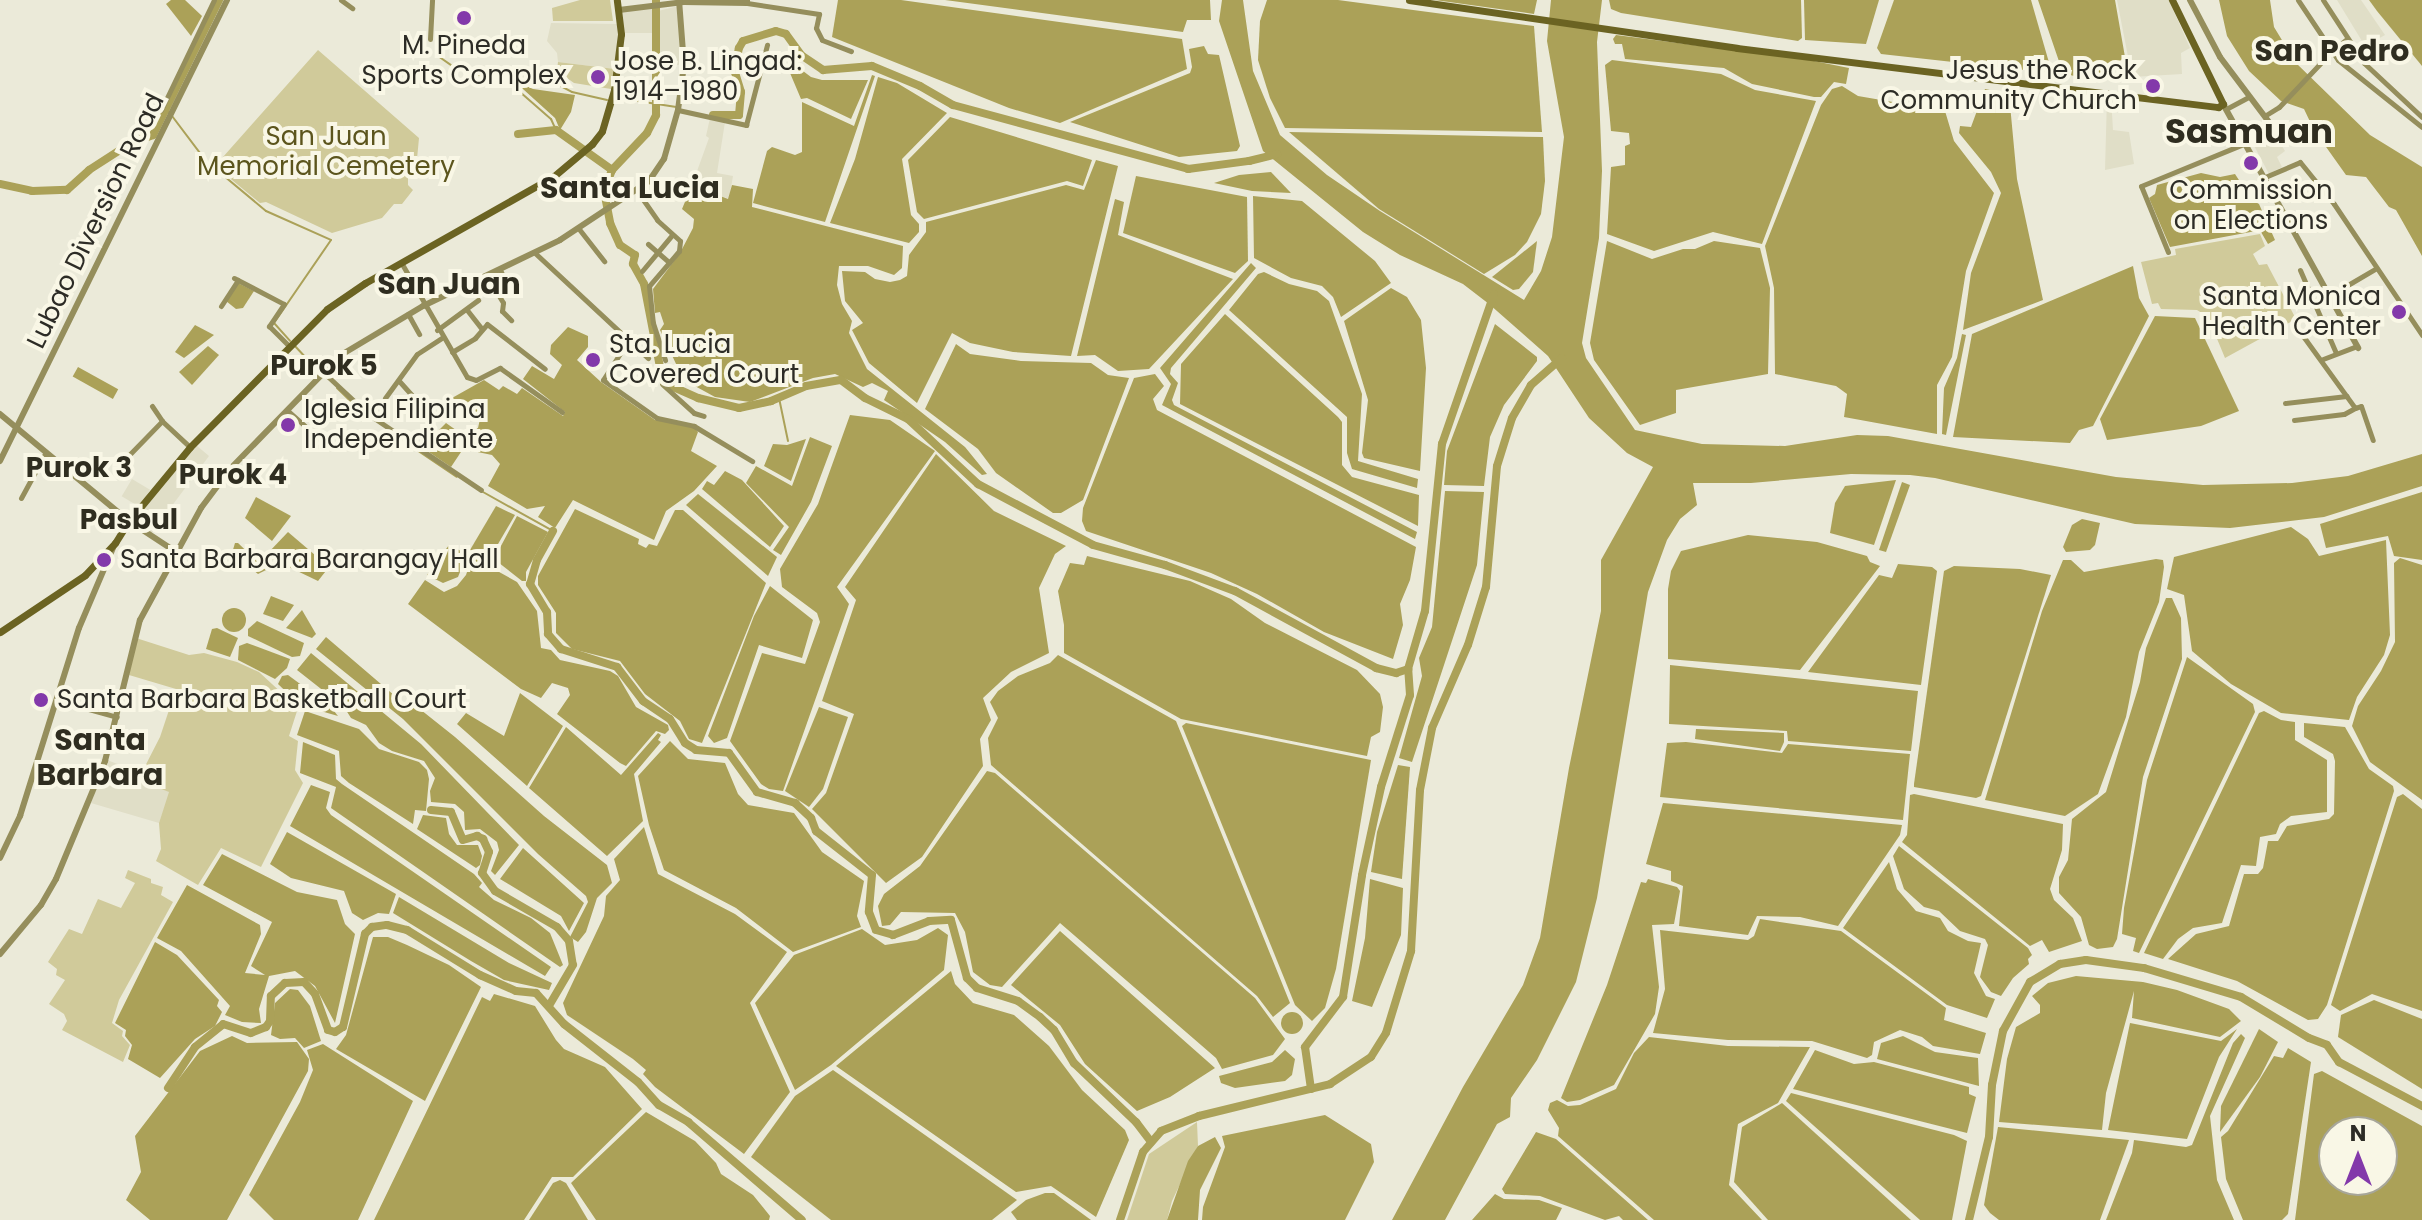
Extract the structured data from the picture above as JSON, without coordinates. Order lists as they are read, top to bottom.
{
  "streets": {
    "street": ["Lubao Diversion Road"]
  },
  "districts": [
    "San Pedro",
    "Sasmuan",
    "Santa Lucia",
    "San Juan",
    "Purok 5",
    "Purok 3",
    "Purok 4",
    "Pasbul",
    "Santa Barbara"
  ],
  "parks": ["San Juan Memorial Cemetery"],
  "places": [
    "M. Pineda Sports Complex",
    "Jose B. Lingad: 1914–1980",
    "Jesus the Rock Community Church",
    "Commission on Elections",
    "Santa Monica Health Center",
    "Sta. Lucia Covered Court",
    "Iglesia Filipina Independiente",
    "Santa Barbara Barangay Hall",
    "Santa Barbara Basketball Court"
  ],
  "north": "top"
}
